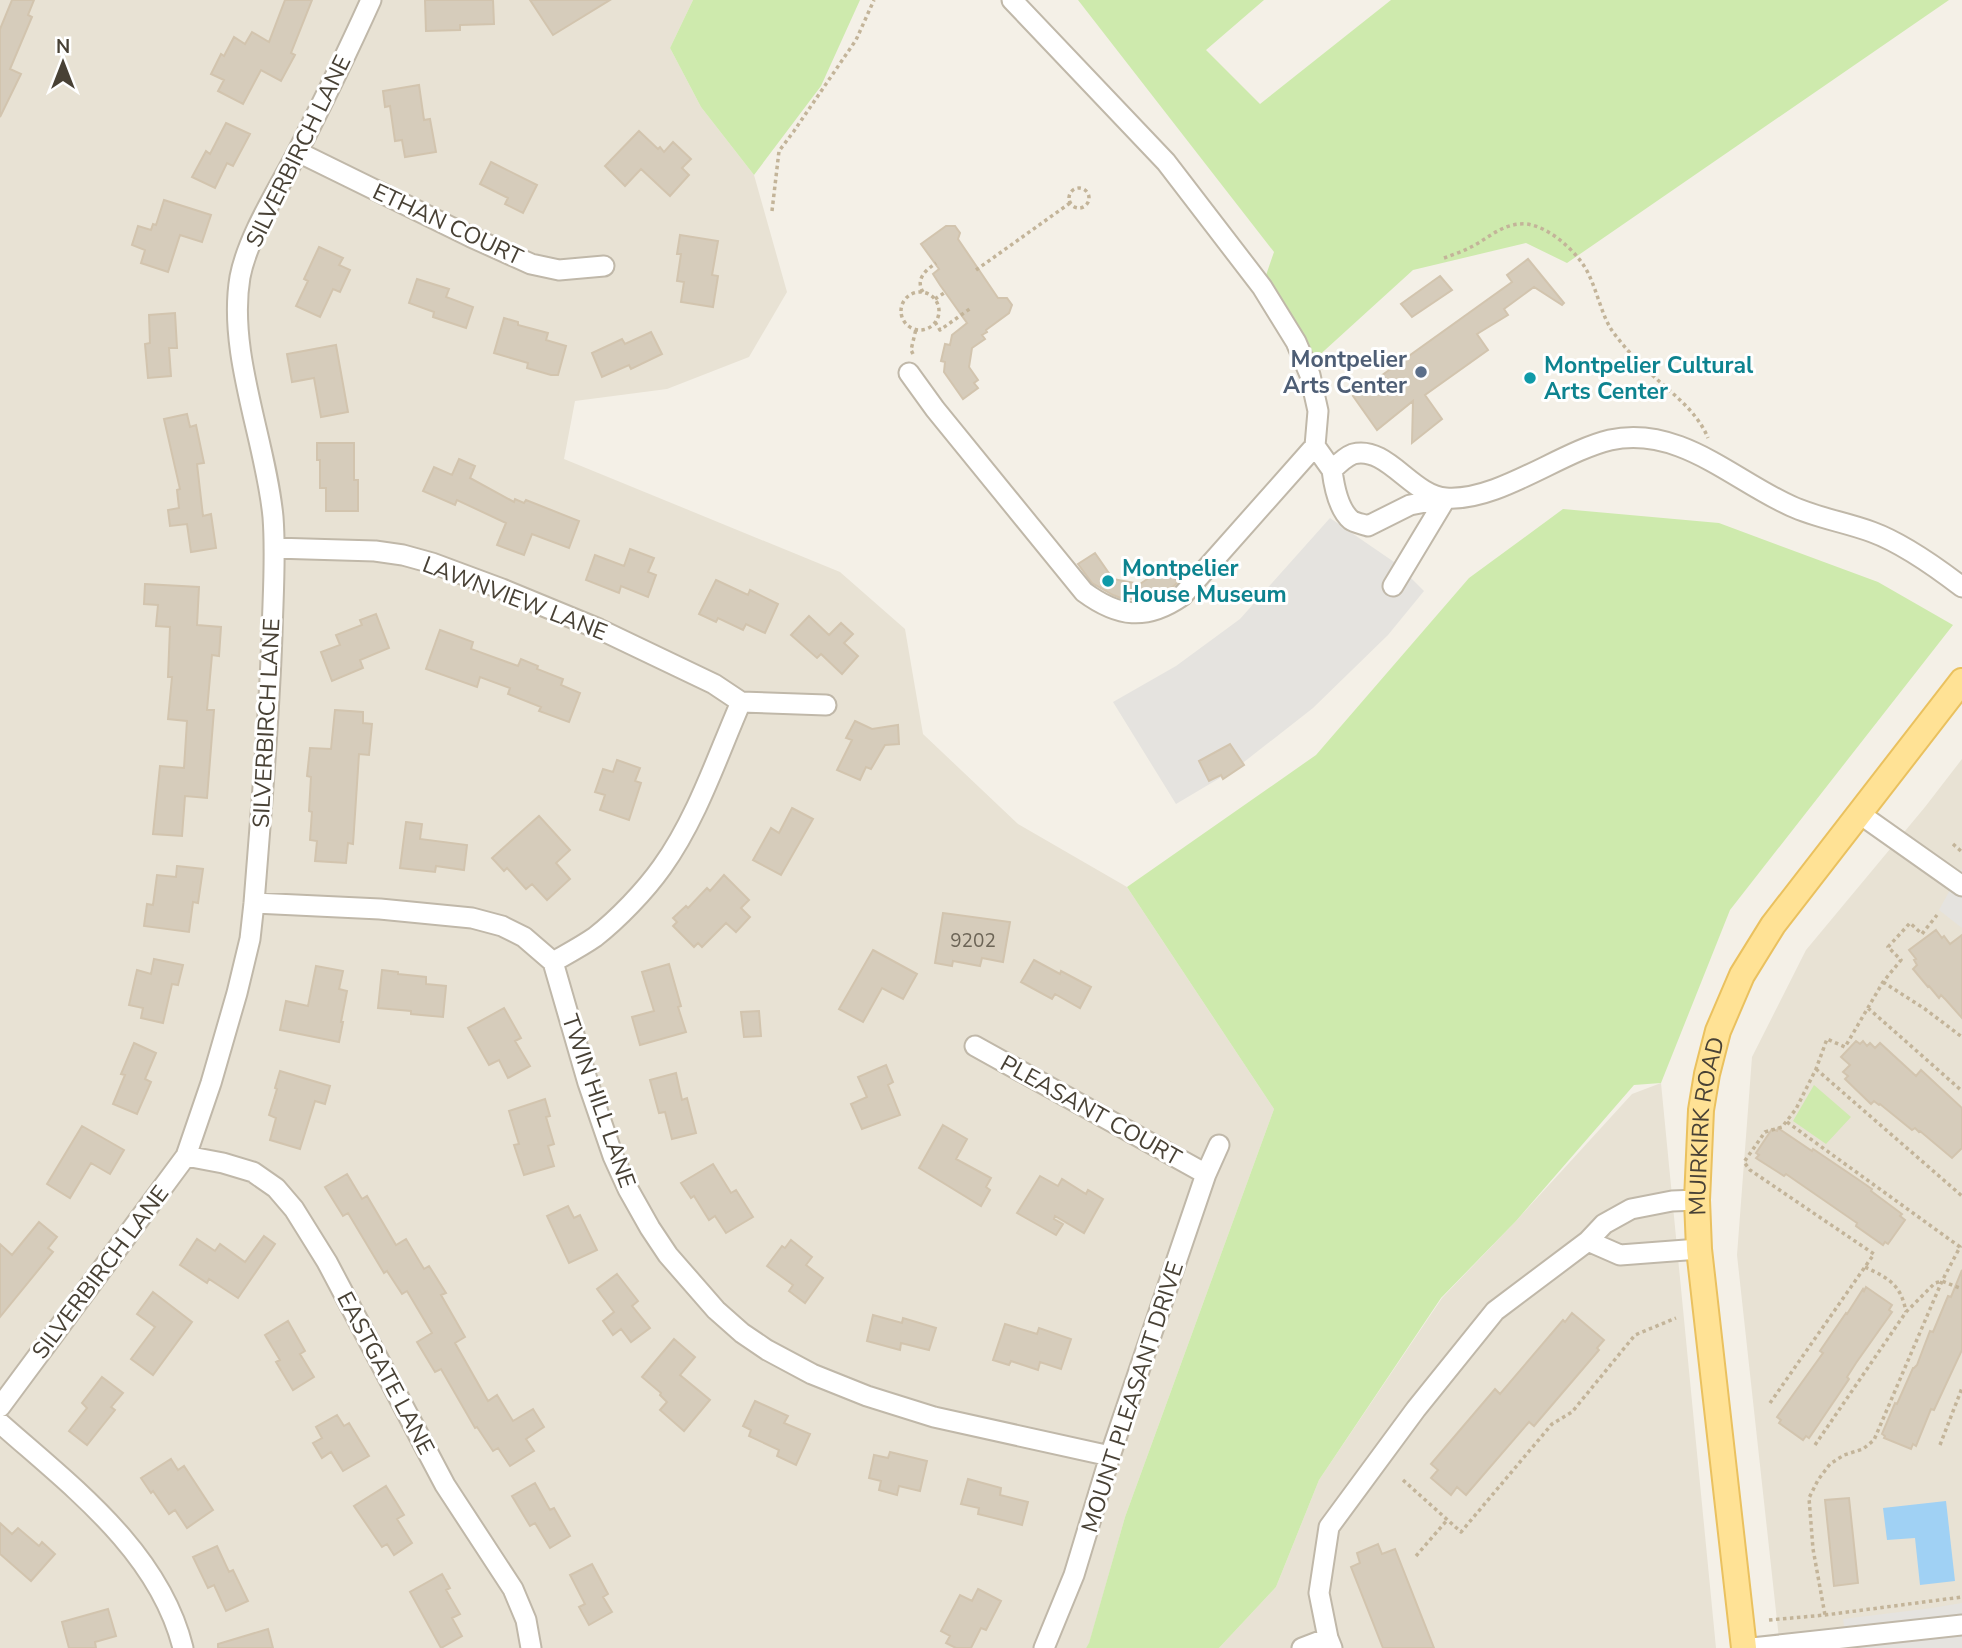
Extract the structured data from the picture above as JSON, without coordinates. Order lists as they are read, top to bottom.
{
  "streets": {
    "main road": ["MUIRKIRK ROAD"],
    "street": [
      "SILVERBIRCH LANE",
      "ETHAN COURT",
      "LAWNVIEW LANE",
      "TWIN HILL LANE",
      "PLEASANT COURT",
      "EASTGATE LANE",
      "MOUNT PLEASANT DRIVE"
    ]
  },
  "crossings": [
    ["SILVERBIRCH LANE", "ETHAN COURT"],
    ["SILVERBIRCH LANE", "LAWNVIEW LANE"],
    ["SILVERBIRCH LANE", "EASTGATE LANE"],
    ["TWIN HILL LANE", "MOUNT PLEASANT DRIVE"],
    ["PLEASANT COURT", "MOUNT PLEASANT DRIVE"]
  ],
  "places": ["Montpelier Arts Center", "Montpelier Cultural Arts Center", "Montpelier House Museum"],
  "house_numbers": ["9202"],
  "north": "top"
}
